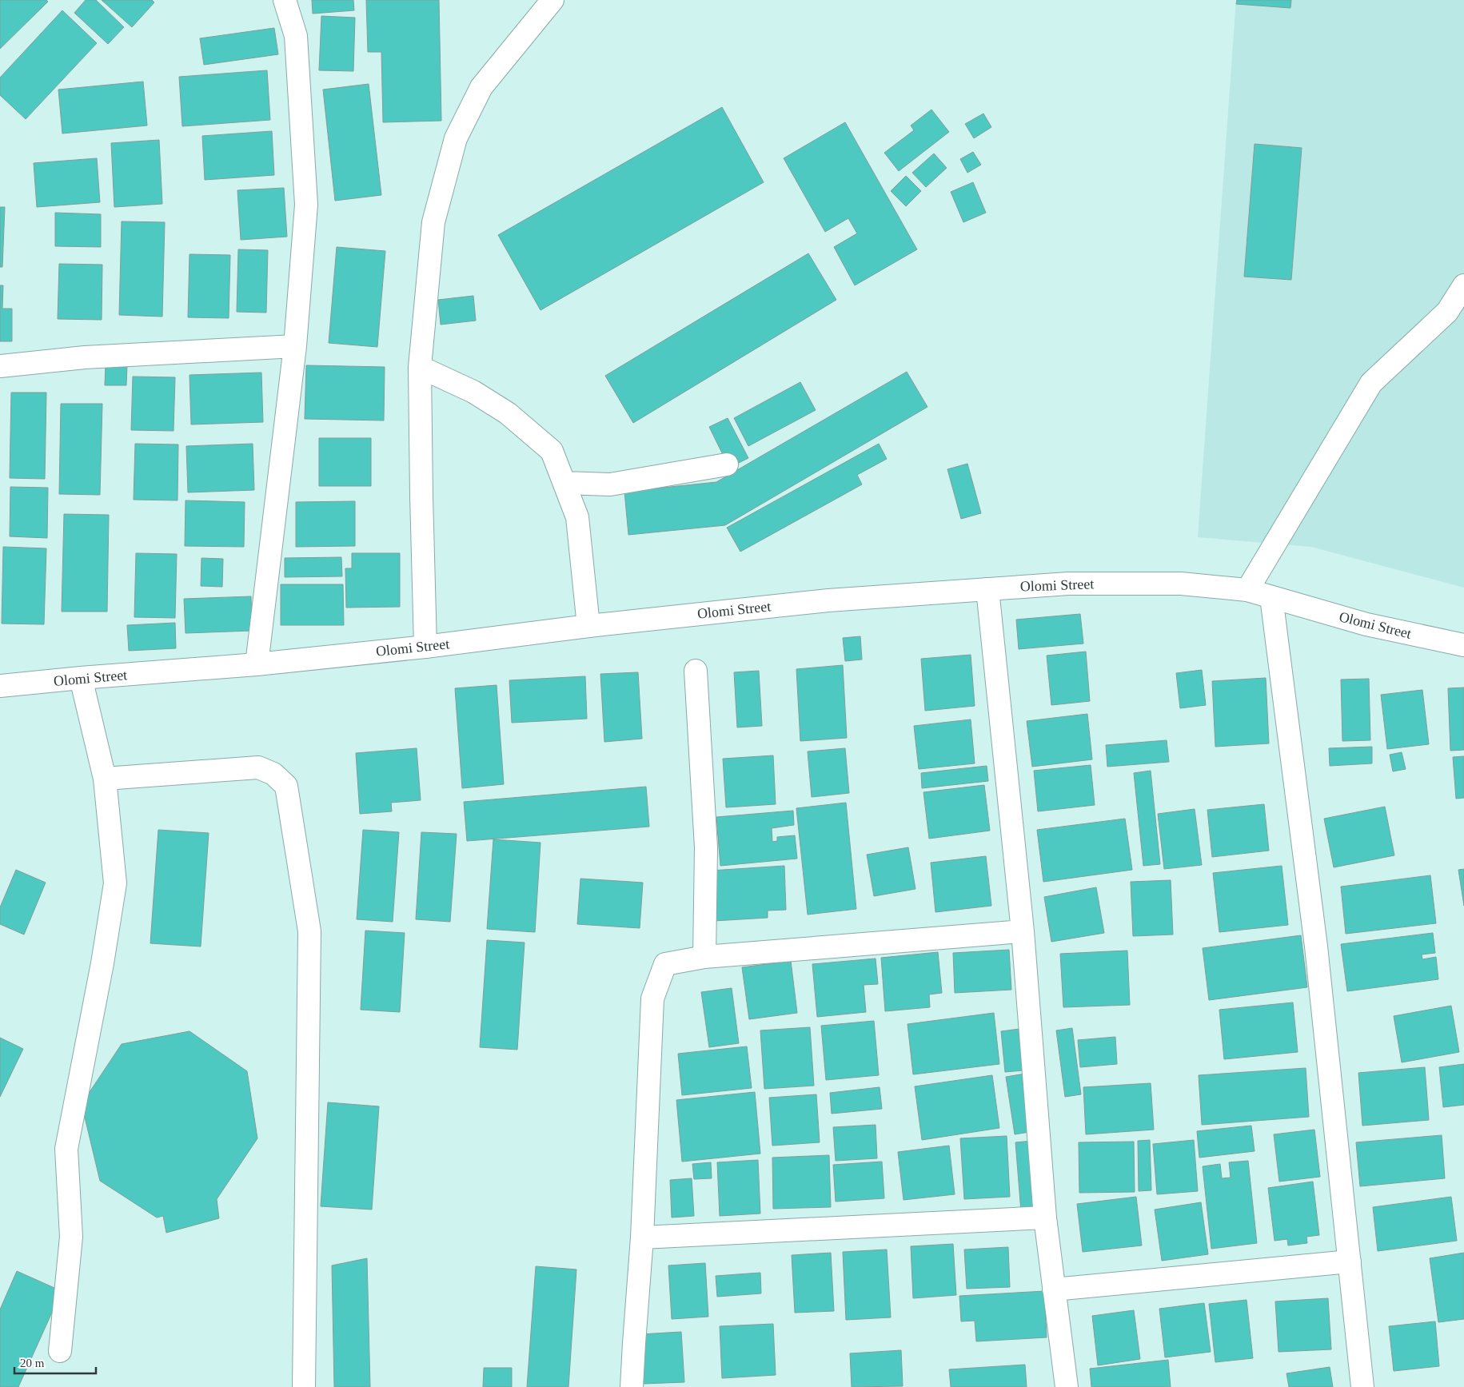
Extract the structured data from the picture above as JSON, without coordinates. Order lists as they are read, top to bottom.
{
  "streets": {
    "street": ["Olomi Street"]
  },
  "scale_bar": "20 m"
}
